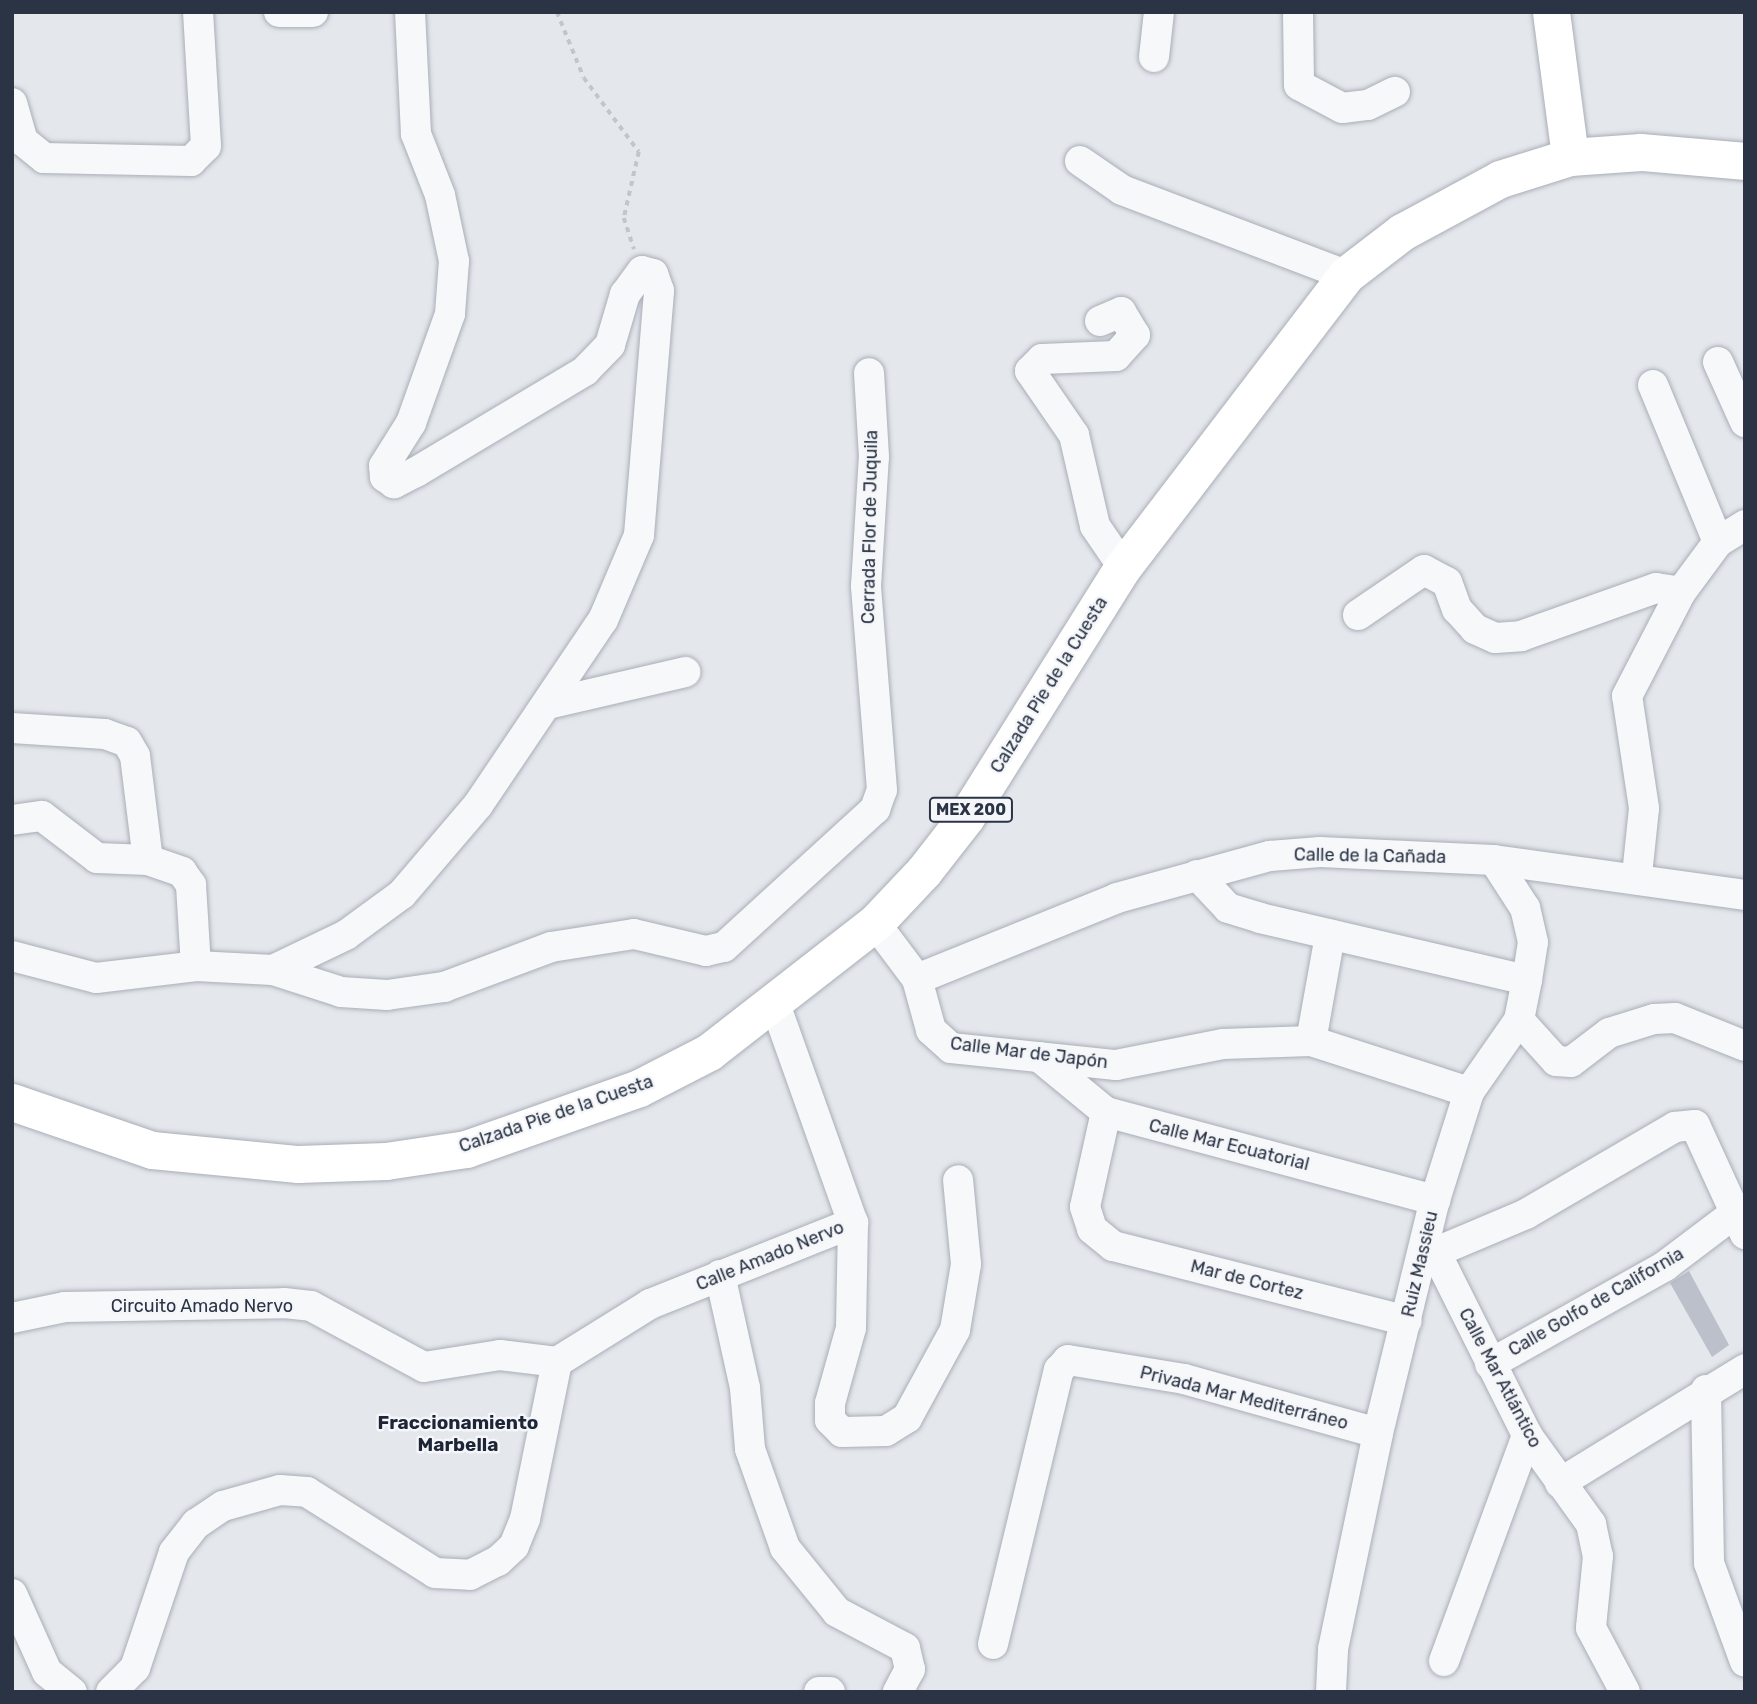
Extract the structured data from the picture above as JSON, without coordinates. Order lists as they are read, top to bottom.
{
  "streets": {
    "main road": ["Calzada Pie de la Cuesta", "MEX 200"],
    "street": [
      "Cerrada Flor de Juquila",
      "Calle de la Cañada",
      "Calle Mar de Japón",
      "Calle Mar Ecuatorial",
      "Calle Amado Nervo",
      "Ruiz Massieu",
      "Mar de Cortez",
      "Calle Golfo de California",
      "Circuito Amado Nervo",
      "Calle Mar Atlántico",
      "Privada Mar Mediterráneo"
    ]
  },
  "crossings": [
    ["Calzada Pie de la Cuesta", "Calle Amado Nervo"],
    ["Calle de la Cañada", "Calle Mar de Japón"],
    ["Calle de la Cañada", "Ruiz Massieu"],
    ["Calle Mar de Japón", "Calle Mar Ecuatorial"],
    ["Calle Mar de Japón", "Ruiz Massieu"],
    ["Calle Mar Ecuatorial", "Ruiz Massieu"],
    ["Calle Mar Ecuatorial", "Mar de Cortez"],
    ["Calle Amado Nervo", "Circuito Amado Nervo"],
    ["Ruiz Massieu", "Mar de Cortez"],
    ["Ruiz Massieu", "Calle Mar Atlántico"],
    ["Ruiz Massieu", "Privada Mar Mediterráneo"],
    ["Calle Golfo de California", "Calle Mar Atlántico"]
  ],
  "districts": ["Fraccionamiento Marbella"]
}
